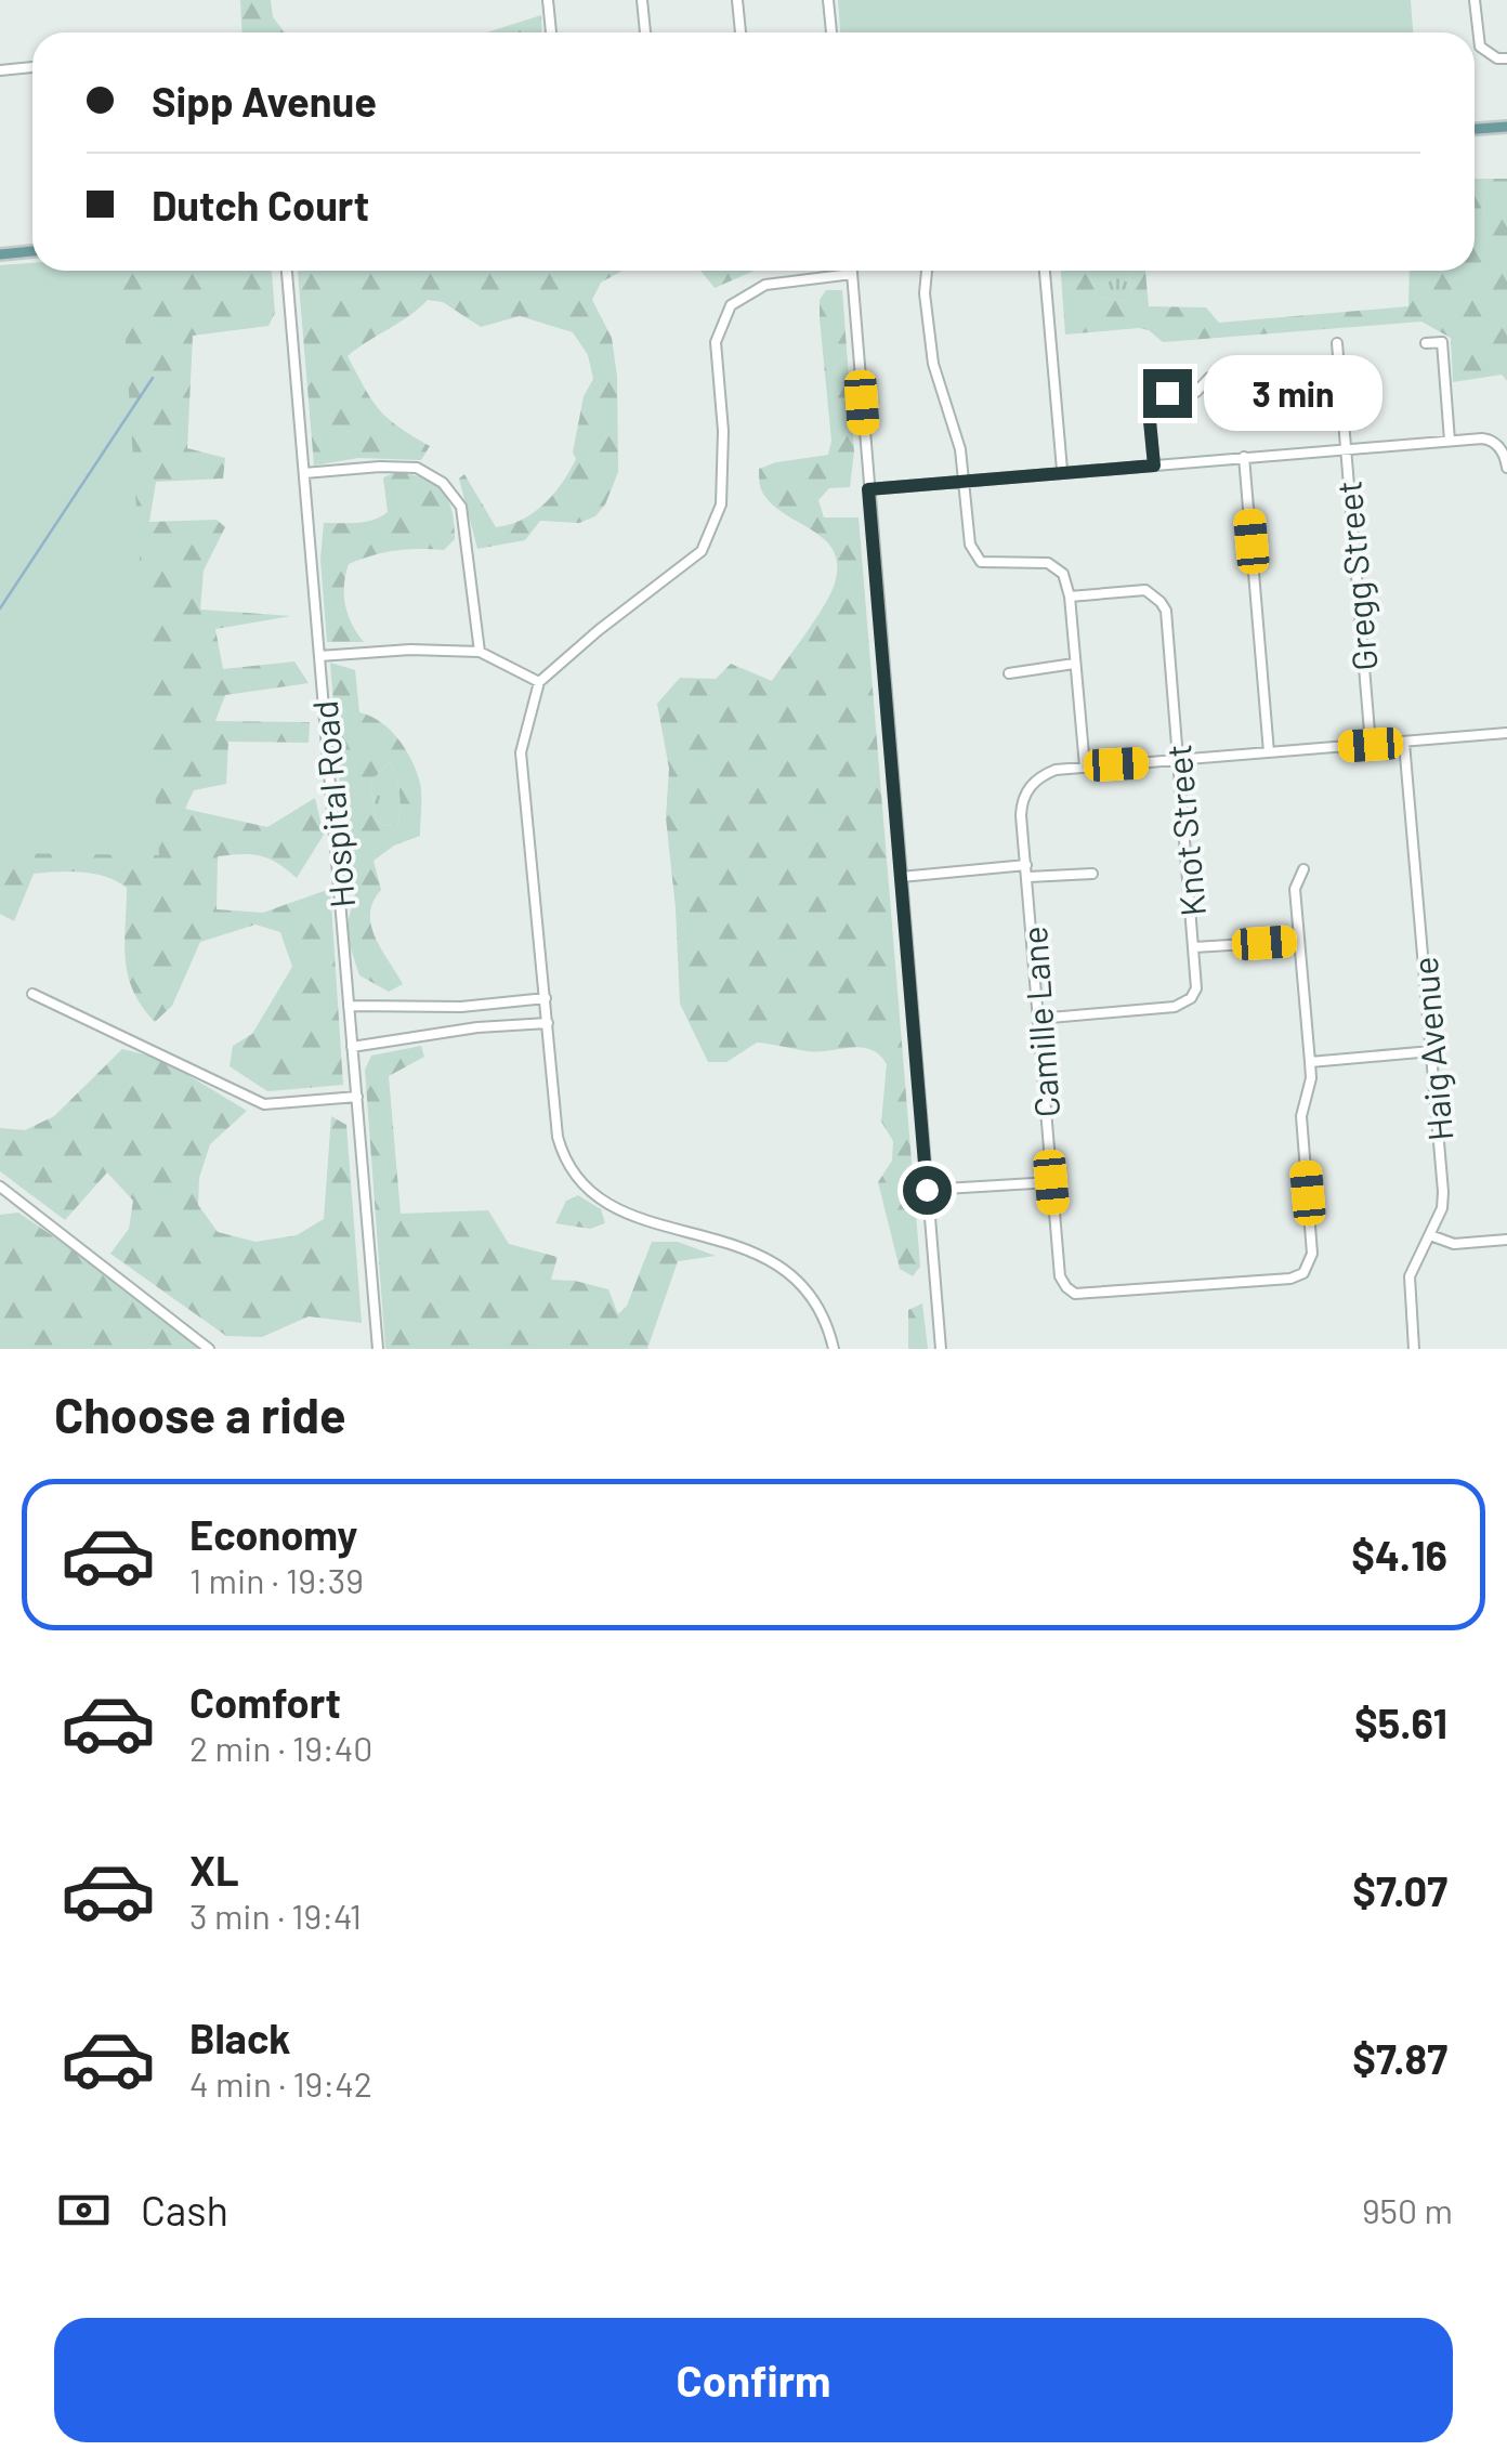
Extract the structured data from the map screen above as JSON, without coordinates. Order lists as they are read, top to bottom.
{
  "streets": {
    "street": [
      "Gregg Street",
      "Hospital Road",
      "Knot Street",
      "Camille Lane",
      "Haig Avenue"
    ]
  },
  "crossings": [
    ["Gregg Street", "Camille Lane"],
    ["Knot Street", "Camille Lane"],
    ["Camille Lane", "Haig Avenue"]
  ],
  "page": {
    "banner": ["Sipp Avenue", "Dutch Court"],
    "bubble": "3 min",
    "heading": "Choose a ride",
    "list": [
      {
        "name": "Economy",
        "note": "1 min · 19:39",
        "value": "$4.16"
      },
      {
        "name": "Comfort",
        "note": "2 min · 19:40",
        "value": "$5.61"
      },
      {
        "name": "XL",
        "note": "3 min · 19:41",
        "value": "$7.07"
      },
      {
        "name": "Black",
        "note": "4 min · 19:42",
        "value": "$7.87"
      }
    ],
    "pay": ["Cash", "950 m"],
    "buttons": "Confirm"
  }
}
